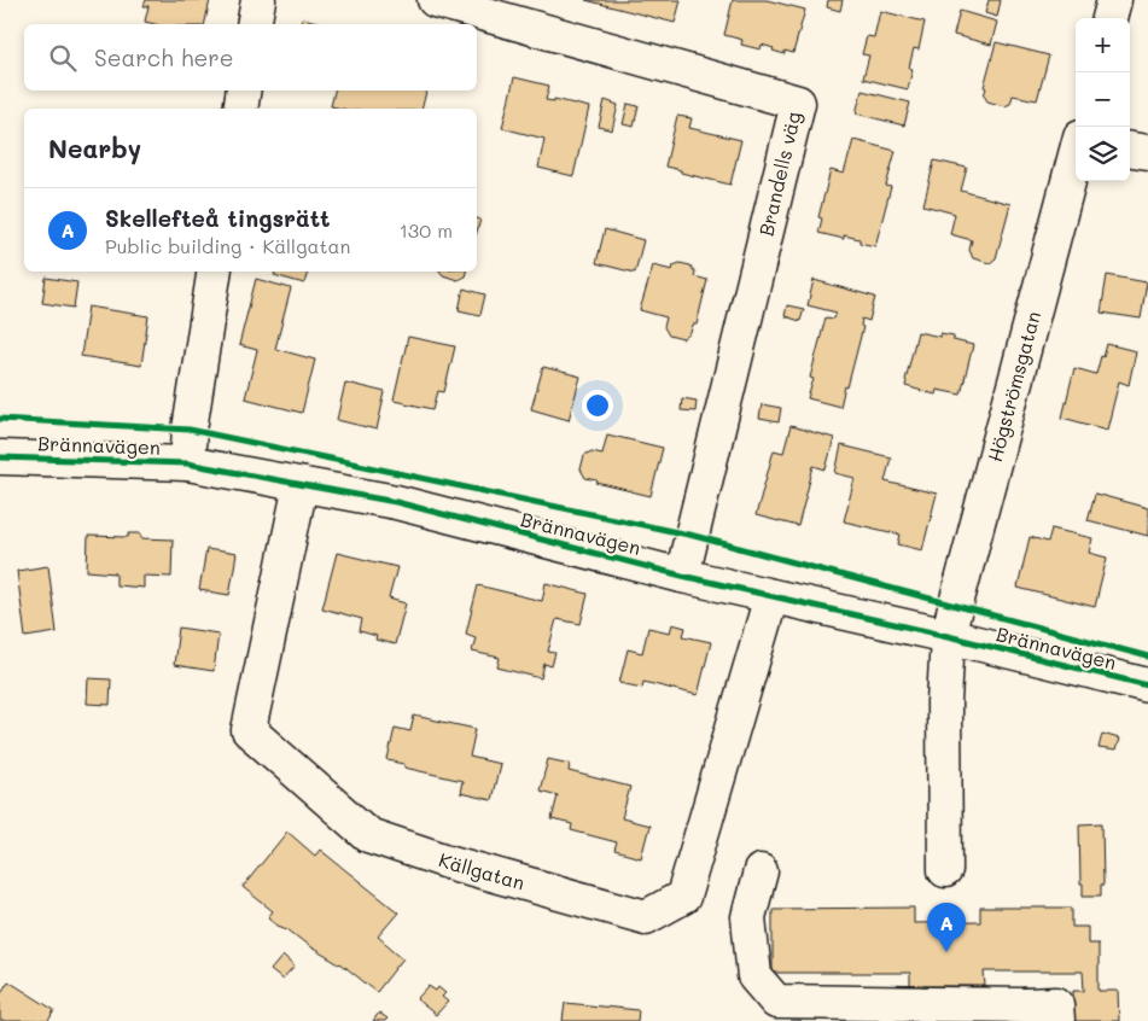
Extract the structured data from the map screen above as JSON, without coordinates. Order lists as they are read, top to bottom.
{
  "streets": {
    "street": [
      "Brandells väg",
      "Högströmsgatan",
      "Brännavägen",
      "Källgatan"
    ]
  },
  "crossings": [
    ["Brandells väg", "Brännavägen"],
    ["Högströmsgatan", "Brännavägen"],
    ["Brännavägen", "Källgatan"]
  ],
  "page": {
    "map_buttons": ["+", "−"],
    "search": "Search here",
    "heading": "Nearby",
    "list": [
      {
        "mark": "A",
        "name": "Skellefteå tingsrätt",
        "note": "Public building · Källgatan",
        "value": "130 m"
      }
    ],
    "pins": "A"
  }
}
